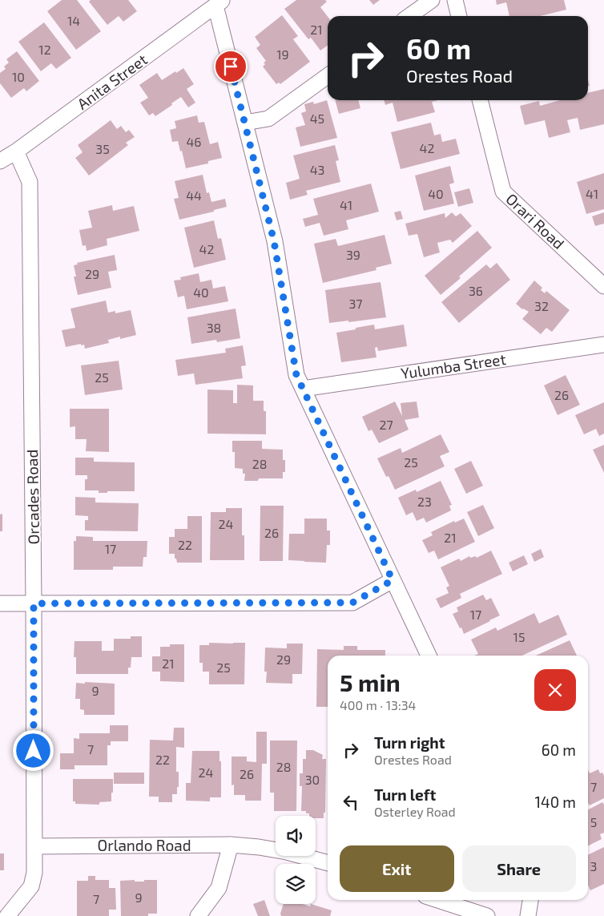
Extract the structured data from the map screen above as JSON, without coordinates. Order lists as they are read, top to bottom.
{
  "streets": {
    "street": [
      "Anita Street",
      "Orari Road",
      "Yulumba Street",
      "Orcades Road",
      "Orlando Road"
    ]
  },
  "crossings": [
    ["Anita Street", "Orcades Road"],
    ["Orcades Road", "Orlando Road"]
  ],
  "house_numbers": [
    "14",
    "21",
    "12",
    "19",
    "10",
    "45",
    "46",
    "42",
    "35",
    "43",
    "40",
    "41",
    "44",
    "41",
    "42",
    "39",
    "29",
    "36",
    "40",
    "37",
    "32",
    "38",
    "25",
    "26",
    "27",
    "25",
    "28",
    "23",
    "24",
    "26",
    "21",
    "22",
    "17",
    "17",
    "15",
    "29",
    "21",
    "25",
    "9",
    "7",
    "22",
    "28",
    "24",
    "26",
    "30",
    "7",
    "5",
    "3",
    "9",
    "7"
  ],
  "page": {
    "turn": ["60 m", "Orestes Road"],
    "heading": ["5 min", "400 m · 13:34"],
    "list": [
      {
        "name": "Turn right",
        "note": "Orestes Road",
        "value": "60 m"
      },
      {
        "name": "Turn left",
        "note": "Osterley Road",
        "value": "140 m"
      }
    ],
    "buttons": ["Exit", "Share"]
  }
}
